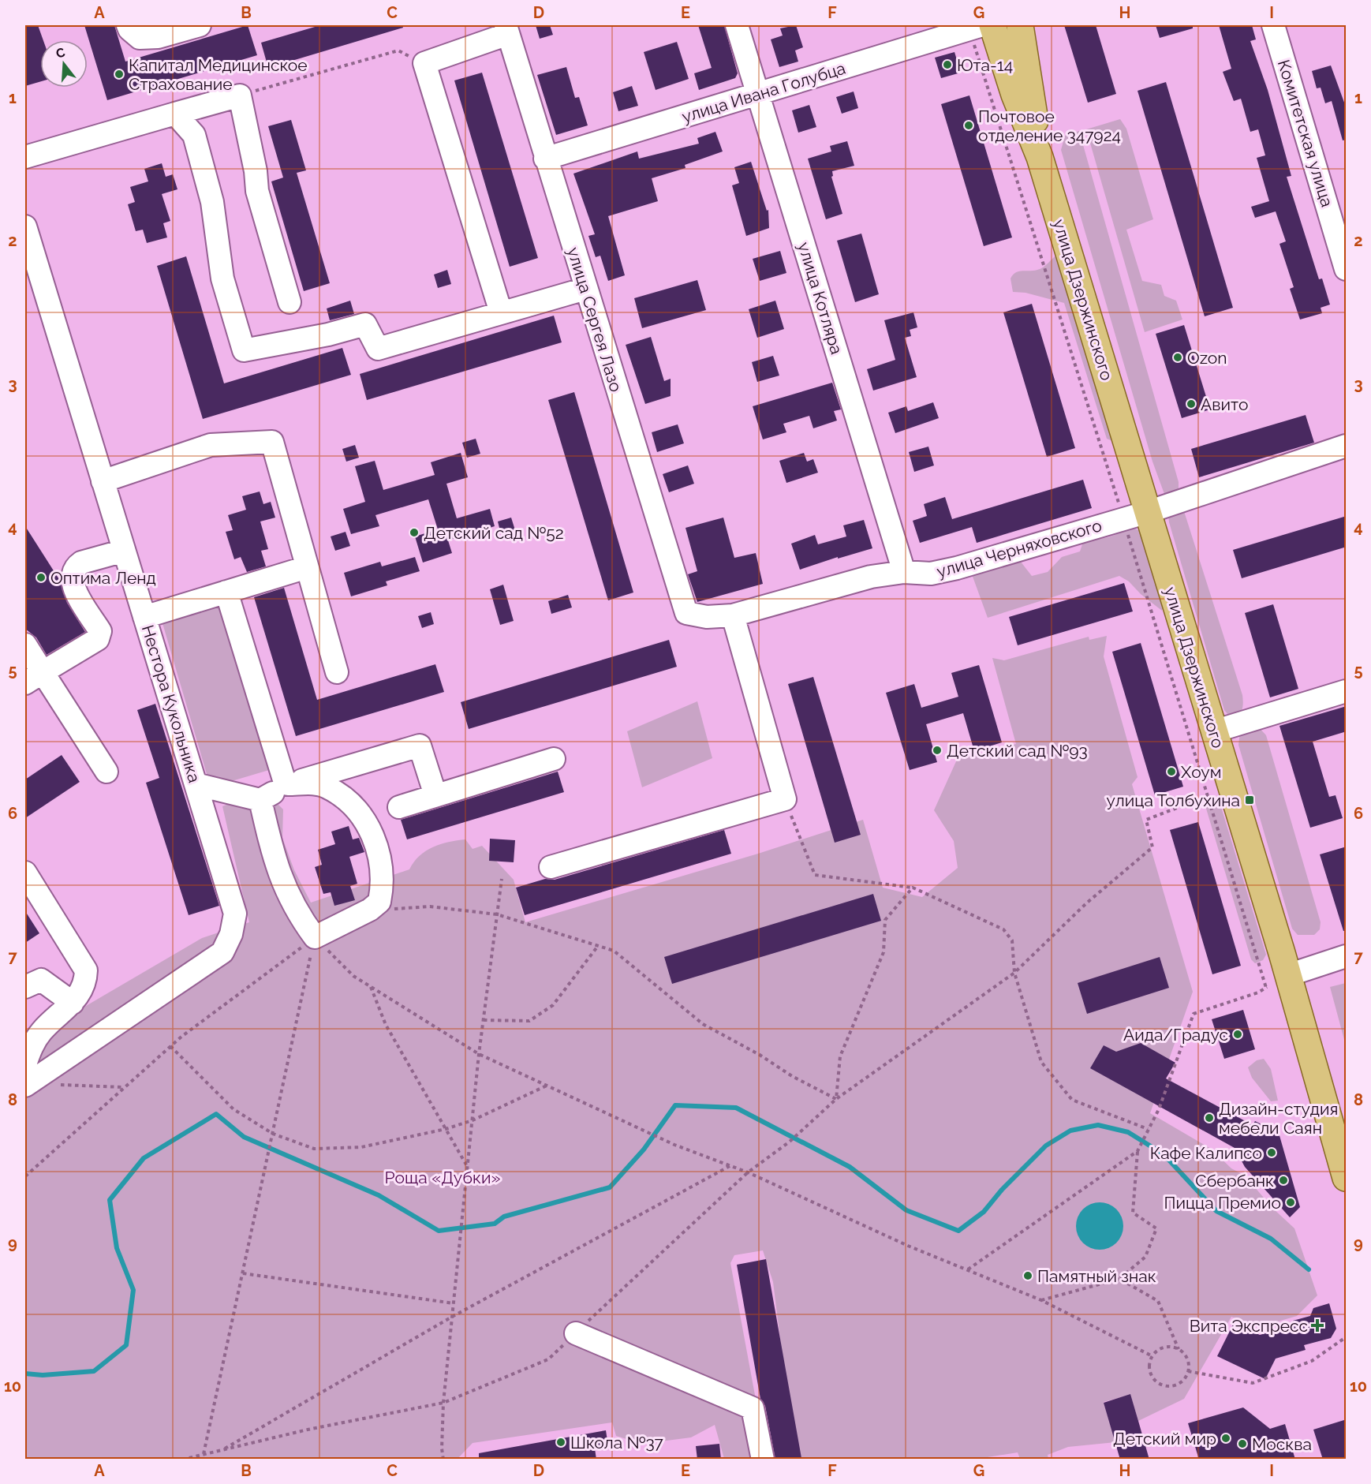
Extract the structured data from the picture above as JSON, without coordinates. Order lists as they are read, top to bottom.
{
  "streets": {
    "main road": ["улица Дзержинского"],
    "street": [
      "улица Ивана Голубца",
      "Комитетская улица",
      "улица Котляра",
      "улица Сергея Лазо",
      "улица Черняховского",
      "Нестора Кукольника"
    ]
  },
  "crossings": [
    ["улица Ивана Голубца", "улица Котляра"],
    ["улица Ивана Голубца", "улица Сергея Лазо"],
    ["улица Котляра", "улица Черняховского"],
    ["улица Дзержинского", "улица Черняховского"],
    ["улица Сергея Лазо", "улица Черняховского"]
  ],
  "parks": ["Роща «Дубки»"],
  "places": {
    "other": [
      "Юта-14",
      "Капитал Медицинское Страхование",
      "Почтовое отделение 347924",
      "Ozon",
      "Авито",
      "Детский сад №52",
      "Оптима Ленд",
      "Детский сад №93",
      "Хоум",
      "Аида/Градус",
      "Дизайн-студия мебели Саян",
      "Кафе Калипсо",
      "Сбербанк",
      "Пицца Премио",
      "Памятный знак",
      "Детский мир",
      "Школа №37",
      "Москва"
    ],
    "transit": ["улица Толбухина"],
    "health": ["Вита Экспресс"]
  },
  "north": "top",
  "grid": {
    "columns": [
      "A",
      "B",
      "C",
      "D",
      "E",
      "F",
      "G",
      "H",
      "I"
    ],
    "rows": [
      "1",
      "2",
      "3",
      "4",
      "5",
      "6",
      "7",
      "8",
      "9",
      "10"
    ]
  }
}
